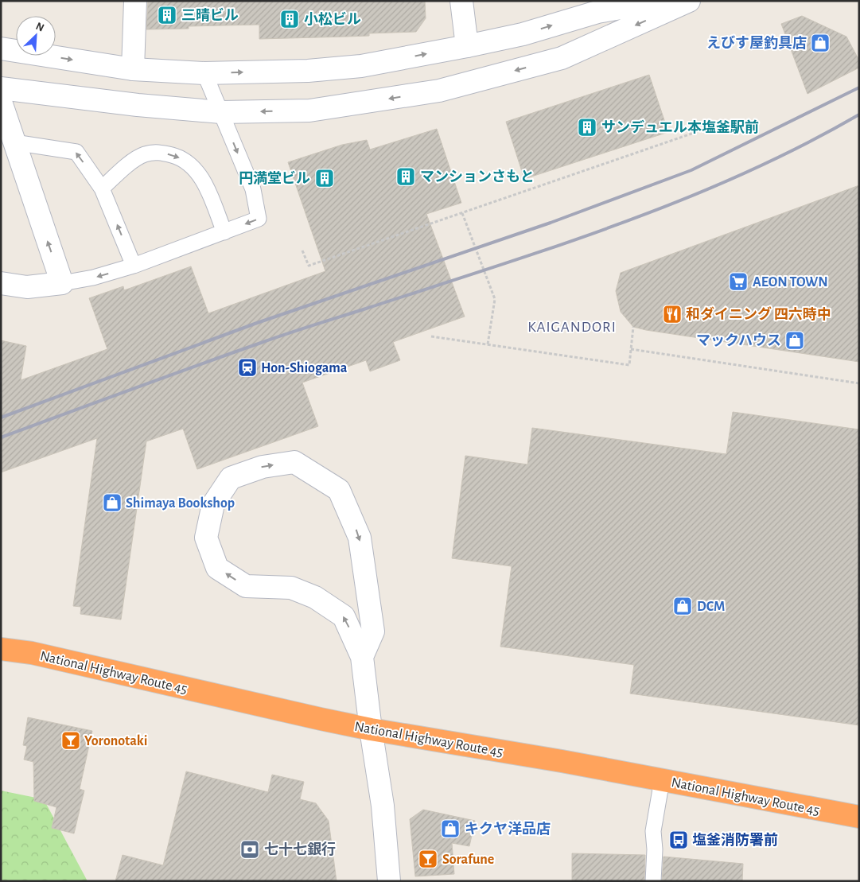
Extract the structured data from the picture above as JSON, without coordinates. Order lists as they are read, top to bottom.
{
  "streets": {
    "highway": ["National Highway Route 45"]
  },
  "districts": ["KAIGANDORI"],
  "places": {
    "building": [
      "三晴ビル",
      "小松ビル",
      "サンデュエル本塩釜駅前",
      "マンションさもと",
      "円満堂ビル"
    ],
    "shop": [
      "えびす屋釣具店",
      "マックハウス",
      "Shimaya Bookshop",
      "DCM",
      "キクヤ洋品店"
    ],
    "supermarket": ["AEON TOWN"],
    "restaurant": ["和ダイニング 四六時中"],
    "station": ["Hon-Shiogama"],
    "bar": ["Yoronotaki", "Sorafune"],
    "bus stop": ["塩釜消防署前"],
    "bank": ["七十七銀行"]
  },
  "north": "top right"
}
